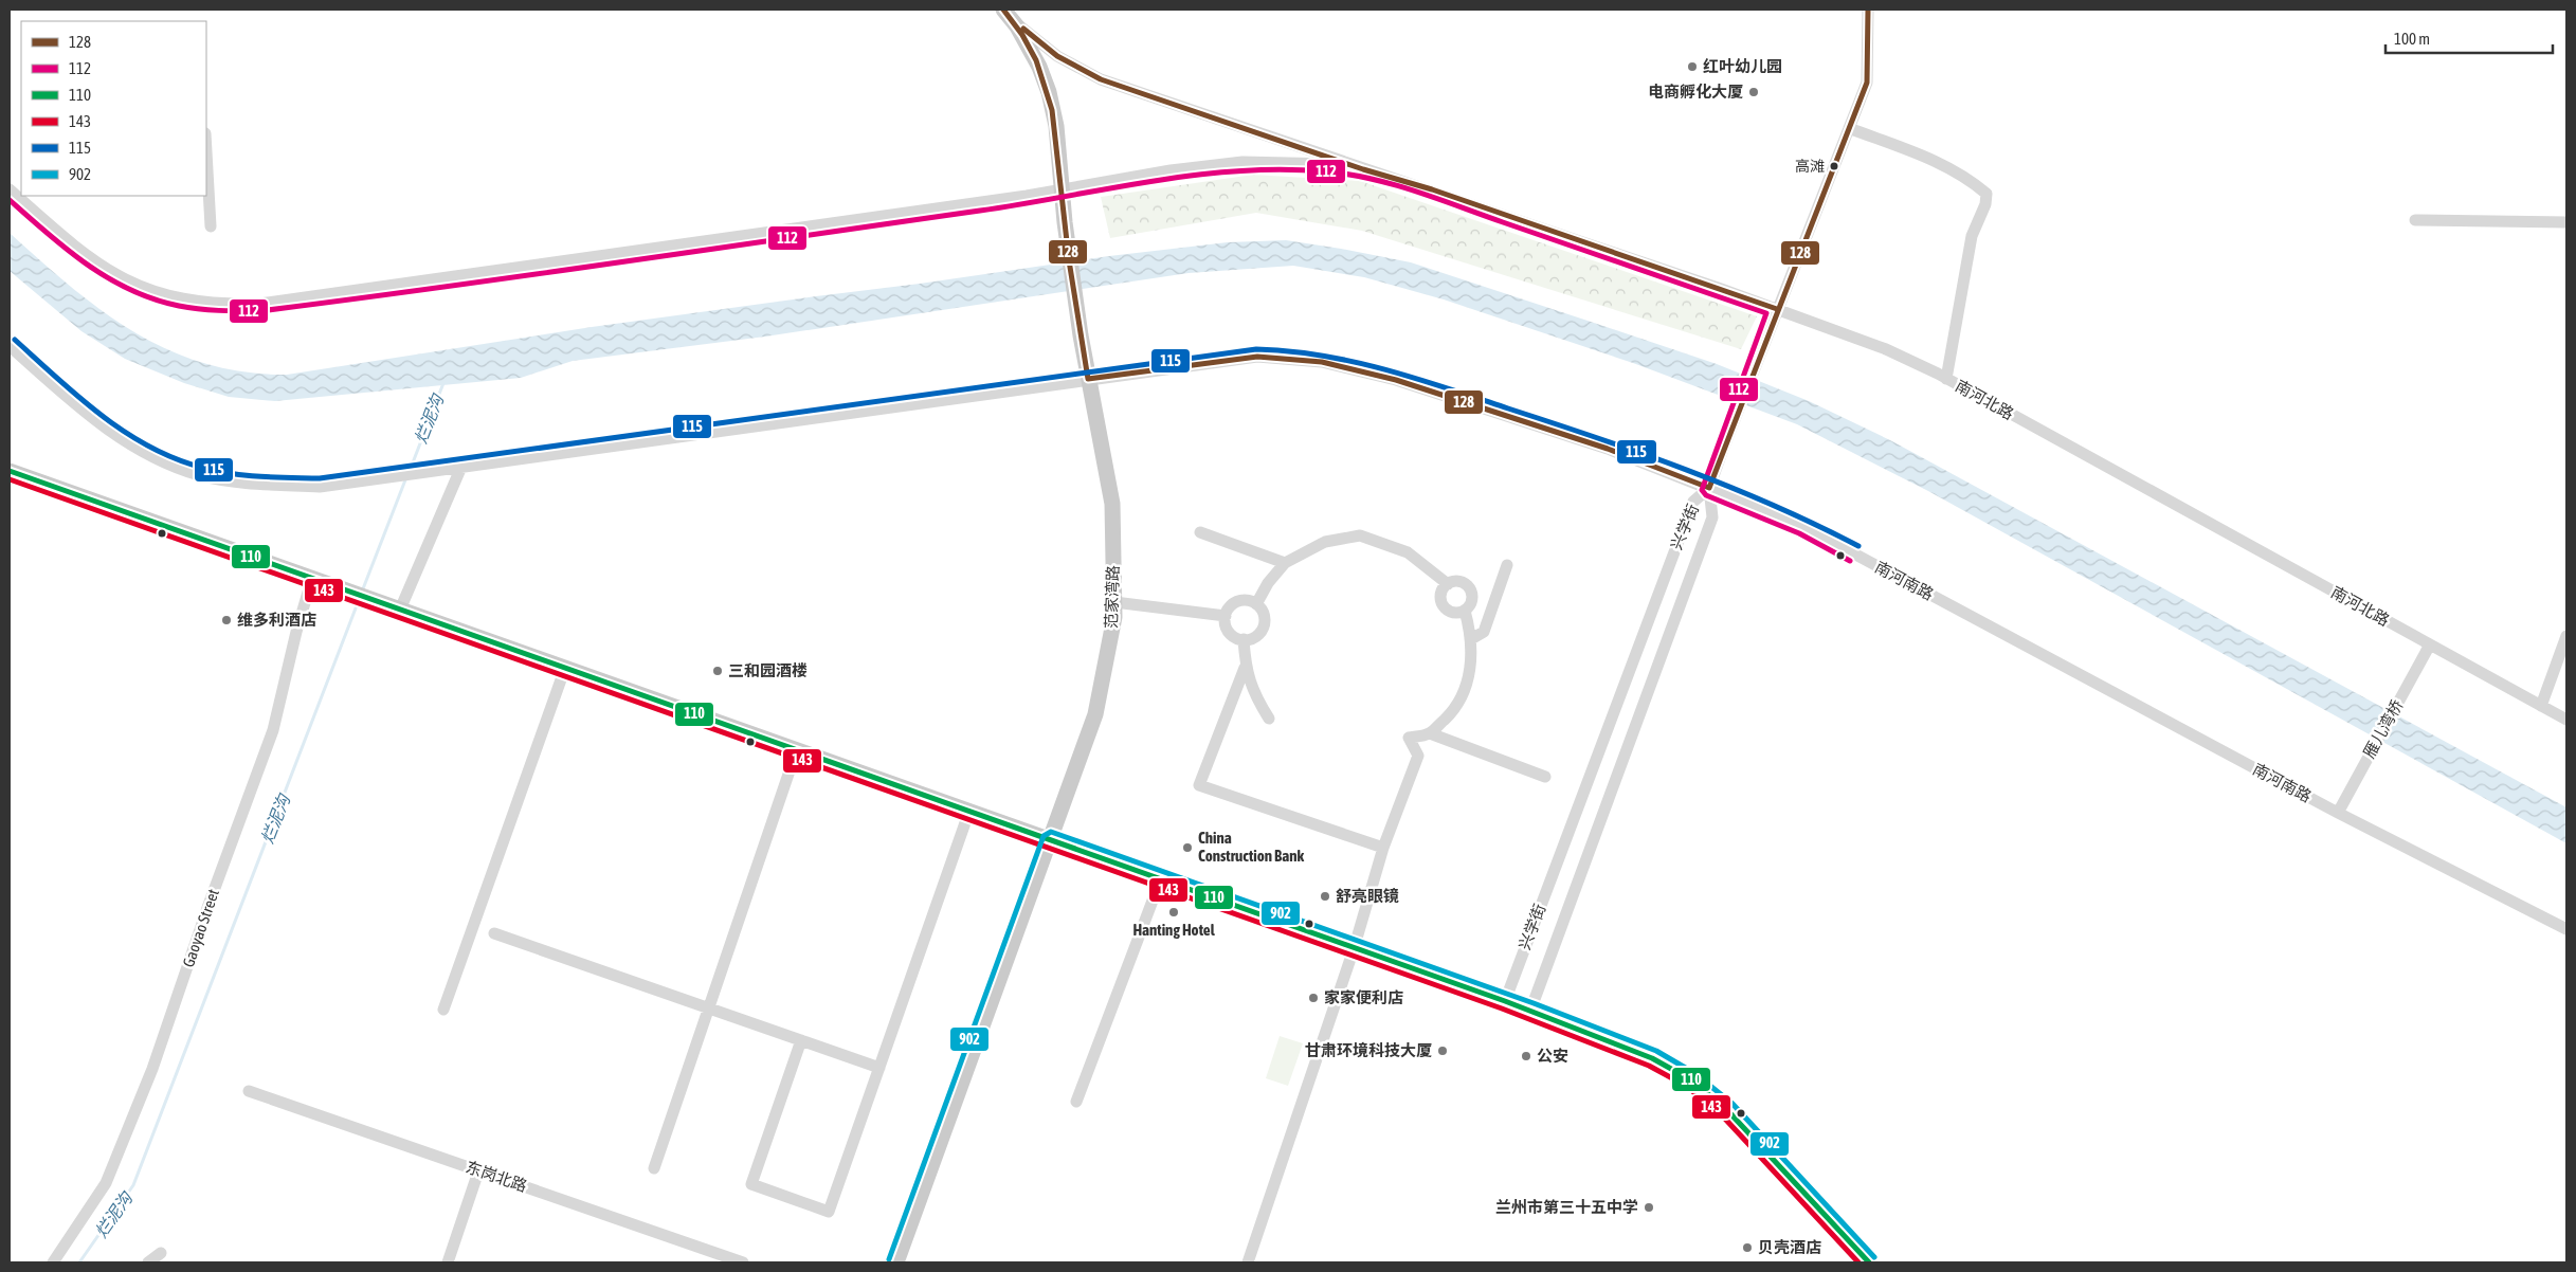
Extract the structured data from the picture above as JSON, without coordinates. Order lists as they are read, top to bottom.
{
  "streets": {
    "main road": ["范家湾路"],
    "street": [
      "南河北路",
      "兴学街",
      "南河南路",
      "雁儿湾桥",
      "Gaoyao Street",
      "东岗北路"
    ]
  },
  "crossings": [
    ["南河北路", "范家湾路"],
    ["南河北路", "雁儿湾桥"],
    ["兴学街", "南河南路"],
    ["南河南路", "范家湾路"],
    ["南河南路", "雁儿湾桥"]
  ],
  "water": ["烂泥沟"],
  "places": [
    "红叶幼儿园",
    "电商孵化大厦",
    "高滩",
    "维多利酒店",
    "三和园酒楼",
    "China Construction Bank",
    "舒亮眼镜",
    "Hanting Hotel",
    "家家便利店",
    "甘肃环境科技大厦",
    "公安",
    "兰州市第三十五中学",
    "贝壳酒店"
  ],
  "lines": [
    "transit line 128",
    "transit line 112",
    "transit line 115",
    "transit line 110",
    "transit line 143",
    "transit line 902"
  ],
  "legend": [
    "128",
    "112",
    "110",
    "143",
    "115",
    "902"
  ],
  "scale_bar": "100 m"
}
